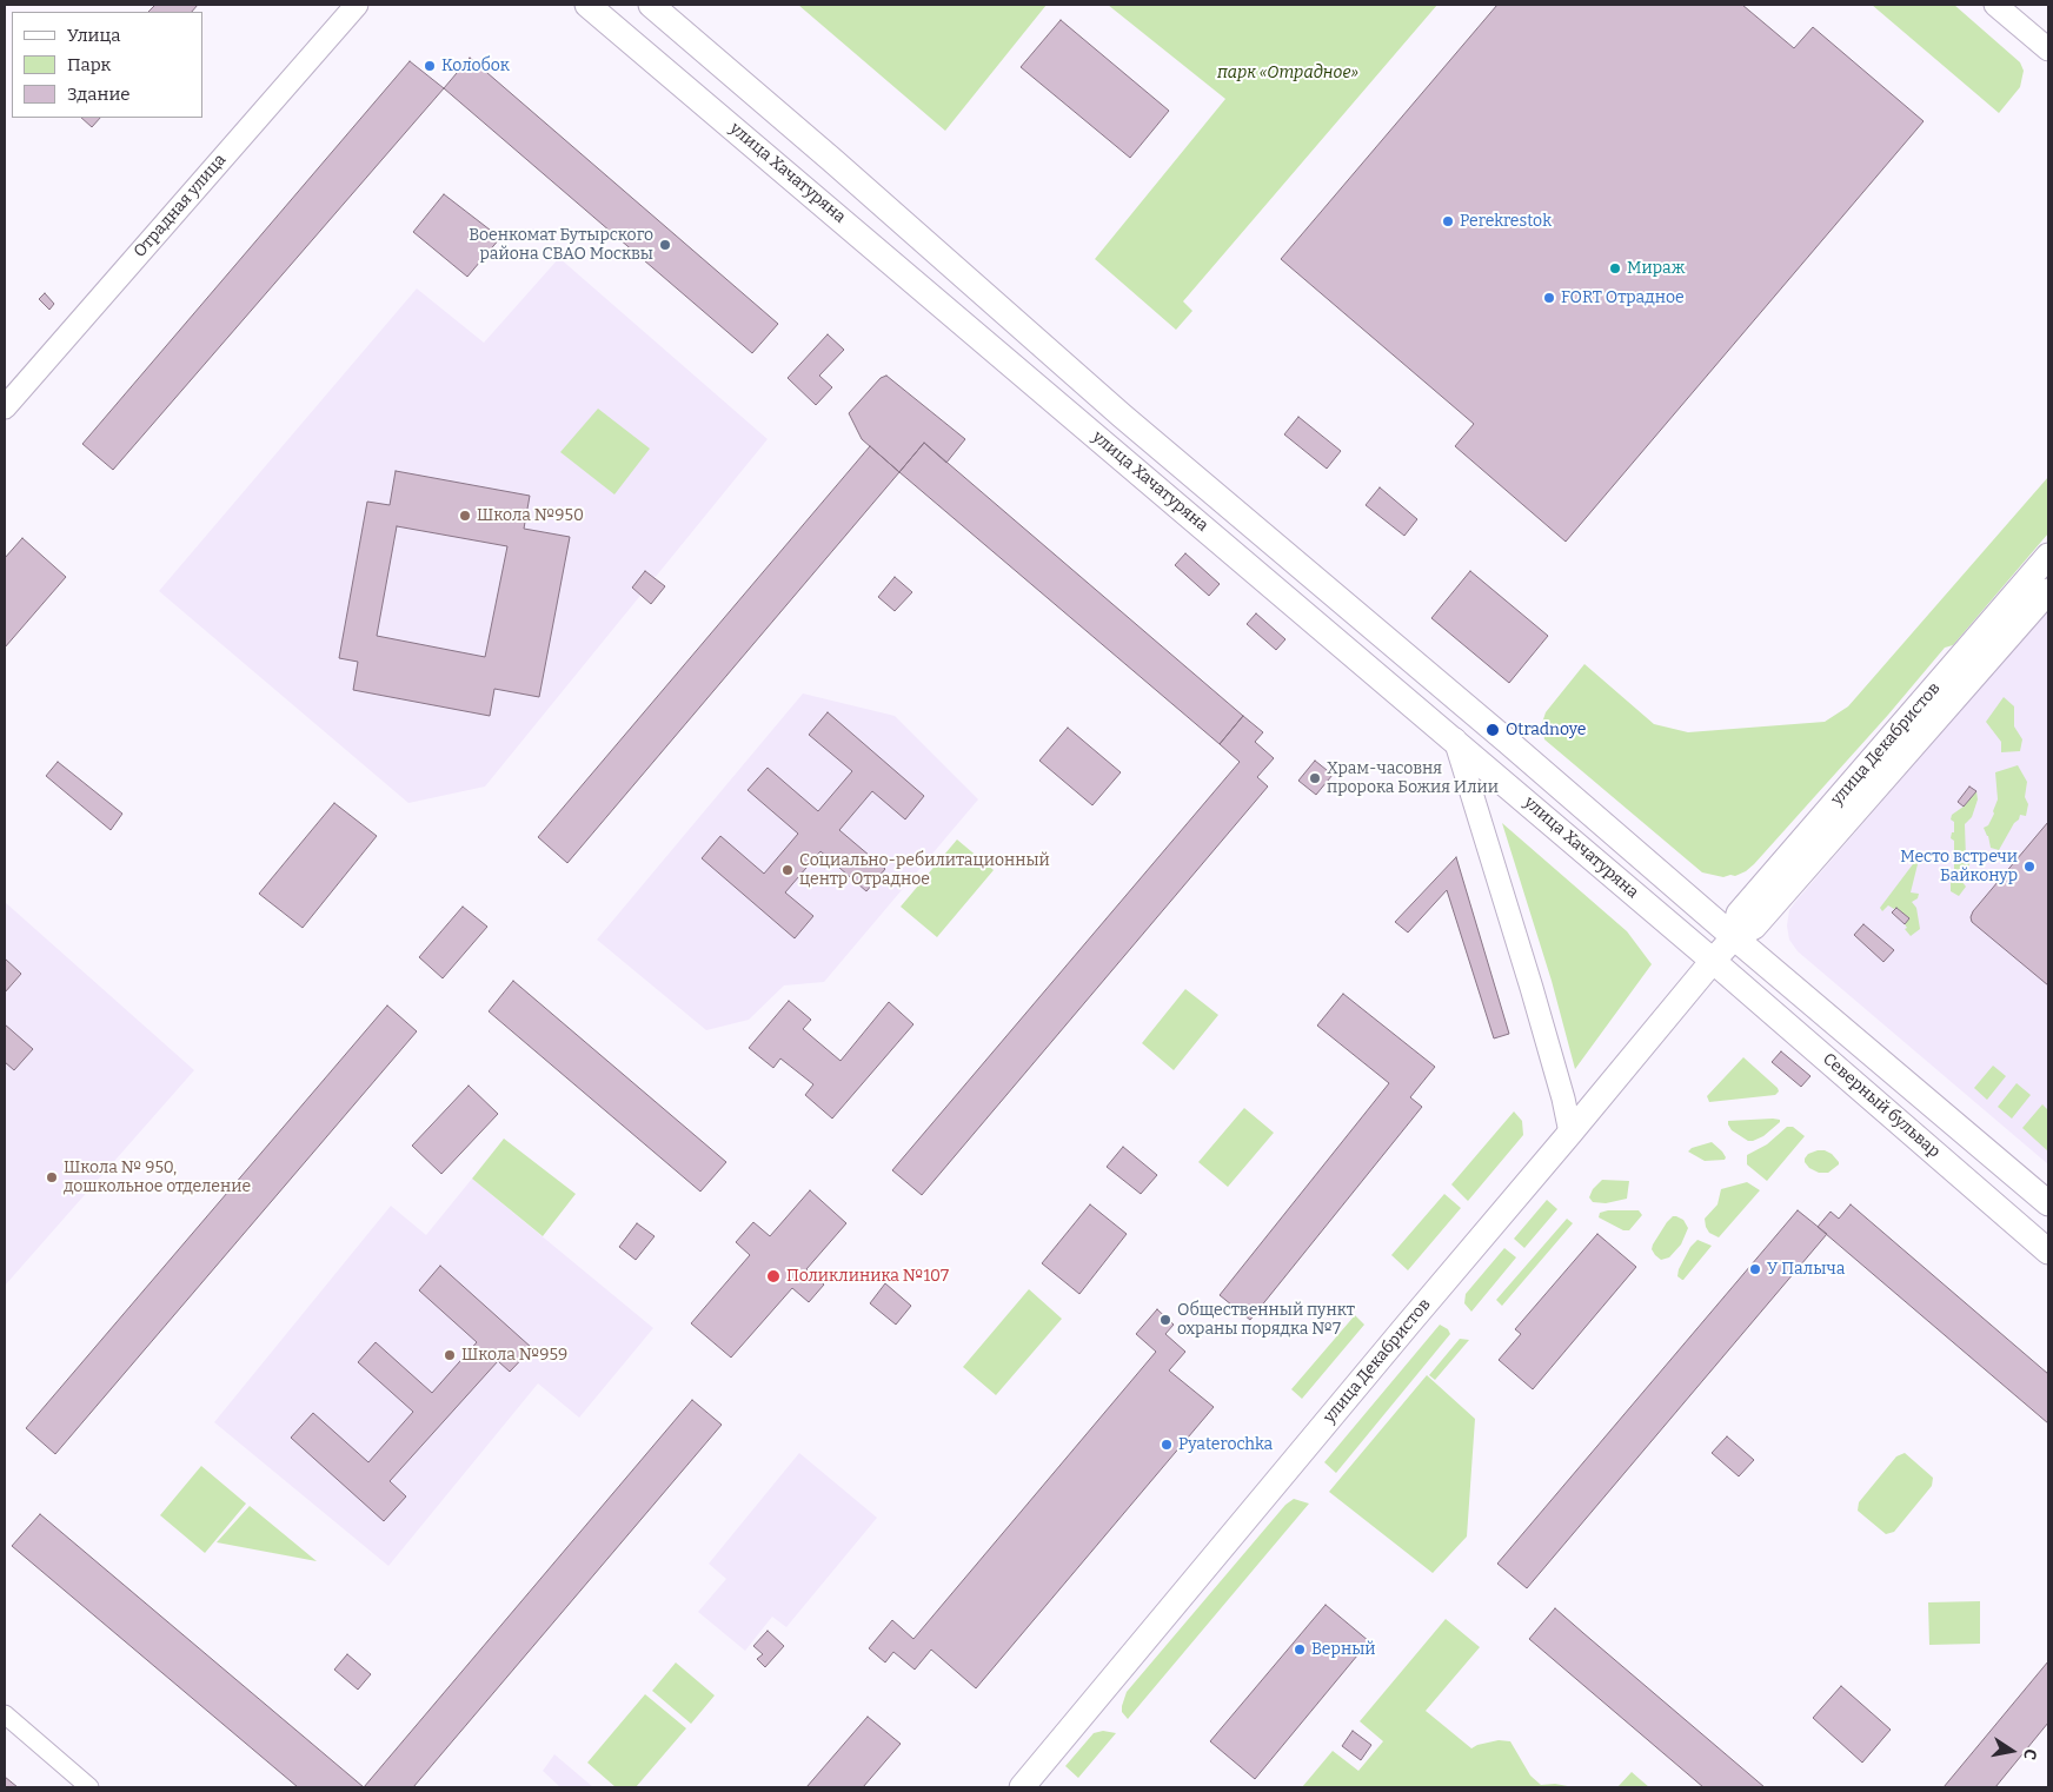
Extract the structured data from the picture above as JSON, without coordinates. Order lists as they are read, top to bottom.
{
  "streets": {
    "main road": ["улица Хачатуряна", "улица Декабристов", "Северный бульвар"],
    "street": ["Отрадная улица"]
  },
  "crossings": [
    ["улица Хачатуряна", "улица Декабристов"],
    ["улица Хачатуряна", "Северный бульвар"],
    ["улица Декабристов", "Северный бульвар"]
  ],
  "parks": ["парк «Отрадное»"],
  "places": [
    "Колобок",
    "Perekrestok",
    "Военкомат Бутырского района СВАО Москвы",
    "Мираж",
    "FORT Отрадное",
    "Школа №950",
    "Otradnoye",
    "Храм-часовня пророка Божия Илии",
    "Место встречи Байконур",
    "Социально-ребилитационный центр Отрадное",
    "Школа № 950, дошкольное отделение",
    "У Палыча",
    "Поликлиника №107",
    "Общественный пункт охраны порядка №7",
    "Школа №959",
    "Pyaterochka",
    "Верный"
  ],
  "legend": ["Улица", "Парк", "Здание"],
  "north": "right"
}
